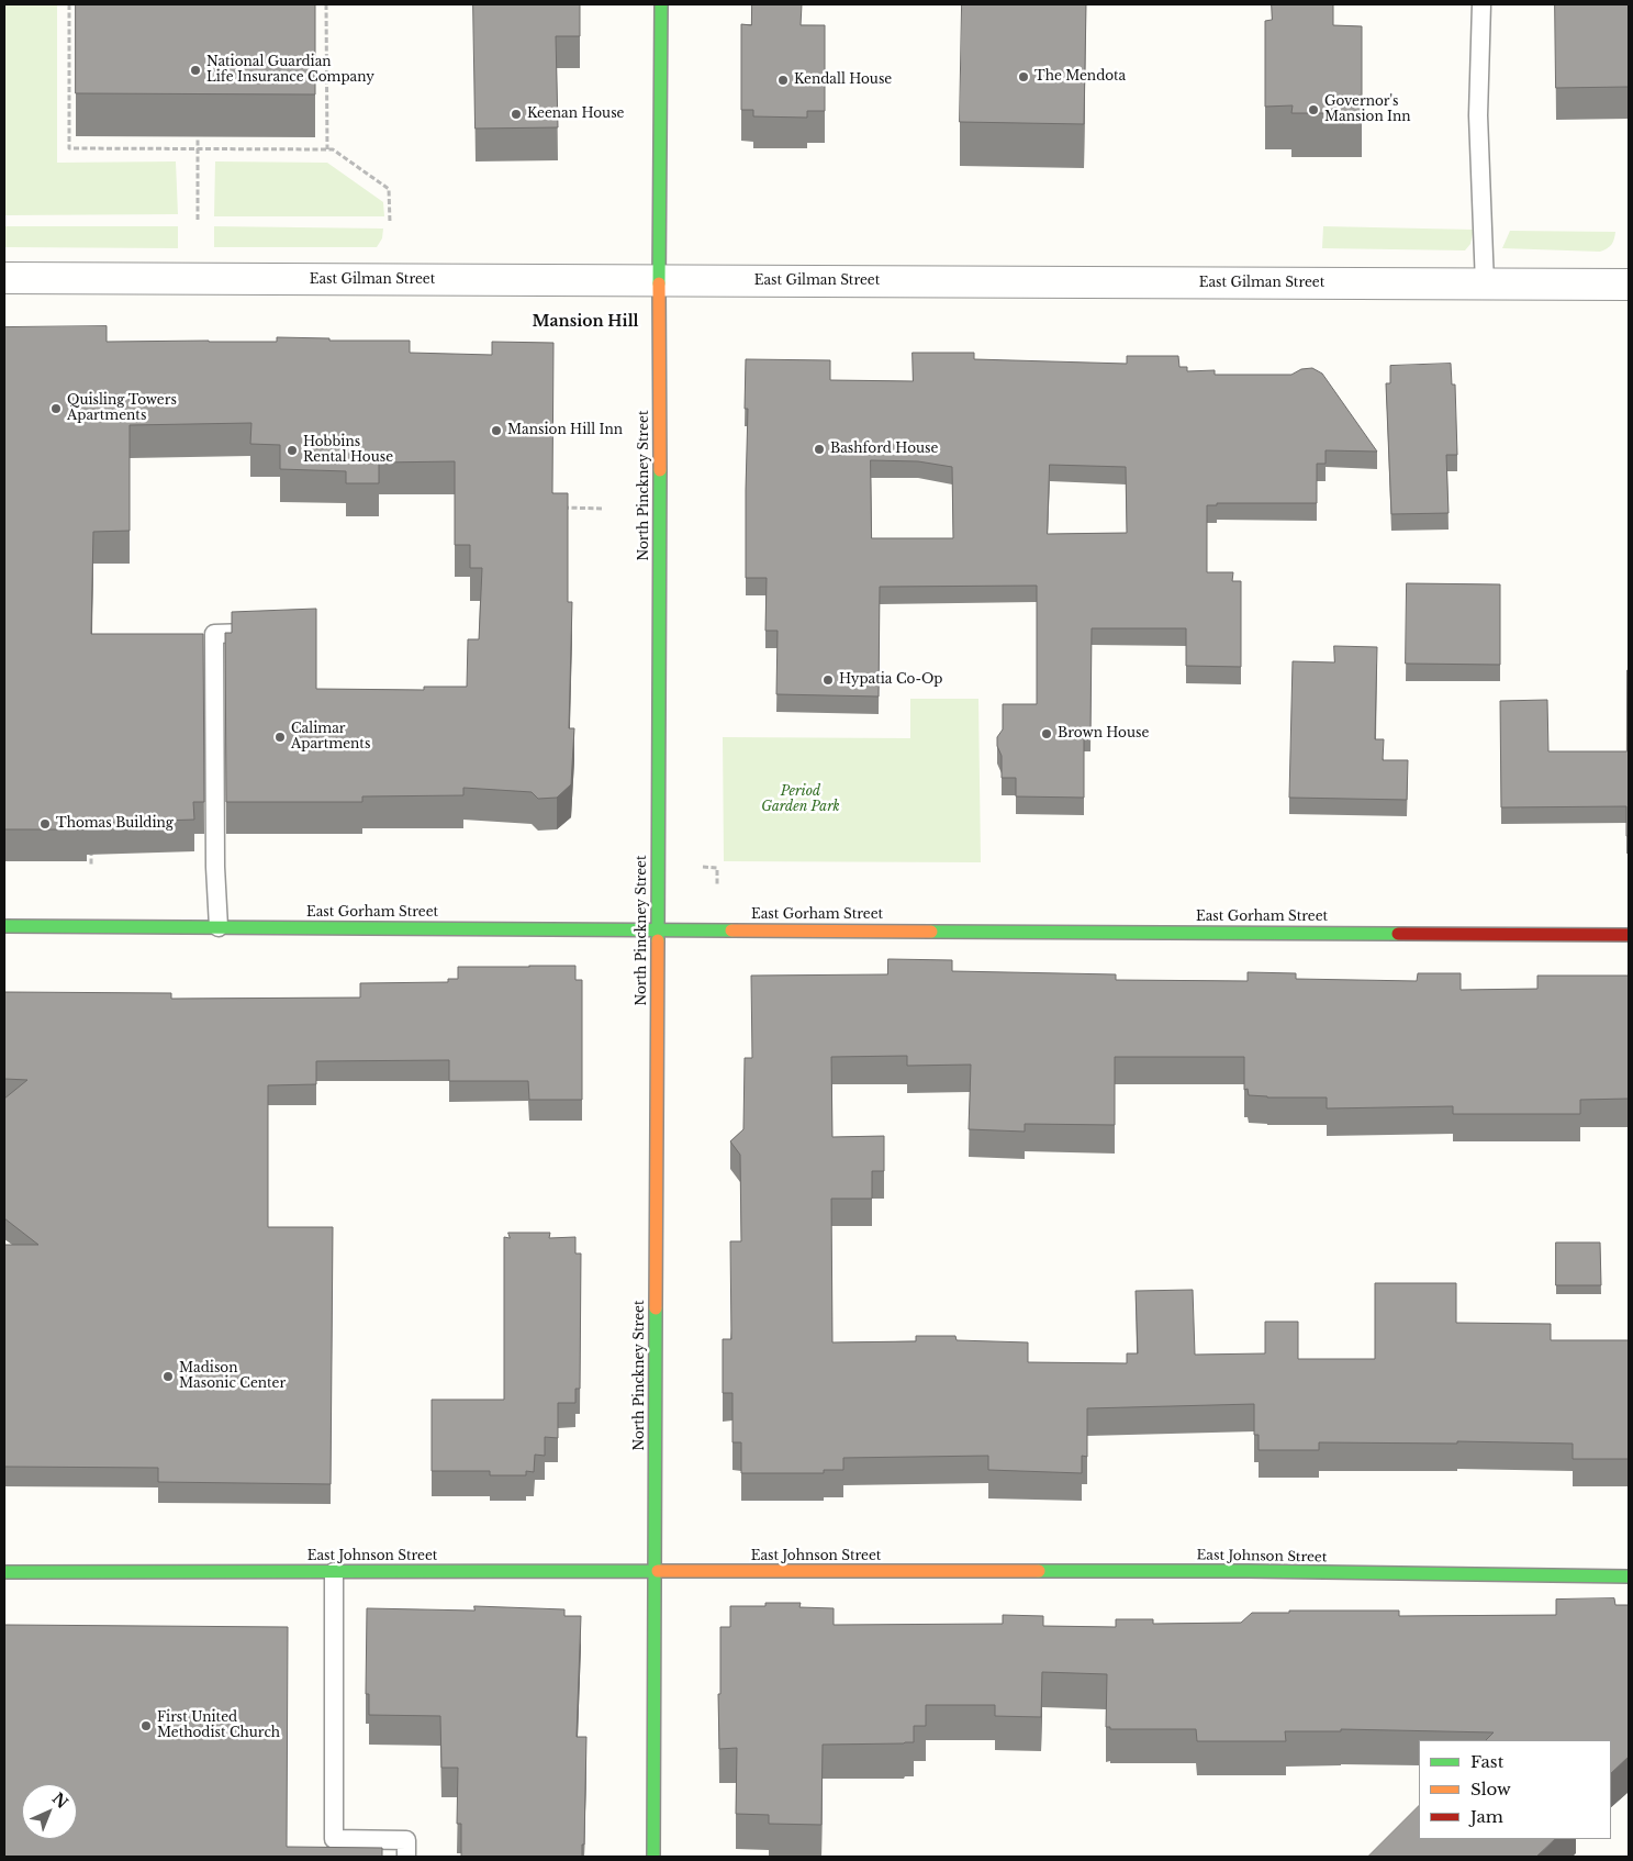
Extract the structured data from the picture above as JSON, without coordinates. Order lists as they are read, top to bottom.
{
  "streets": {
    "main road": ["North Pinckney Street", "East Gorham Street", "East Johnson Street"],
    "street": ["East Gilman Street"]
  },
  "crossings": [
    ["East Gilman Street", "North Pinckney Street"],
    ["North Pinckney Street", "East Gorham Street"],
    ["North Pinckney Street", "East Johnson Street"]
  ],
  "districts": ["Mansion Hill"],
  "parks": ["Period Garden Park"],
  "places": [
    "National Guardian Life Insurance Company",
    "The Mendota",
    "Kendall House",
    "Governor's Mansion Inn",
    "Keenan House",
    "Quisling Towers Apartments",
    "Mansion Hill Inn",
    "Bashford House",
    "Hobbins Rental House",
    "Hypatia Co-Op",
    "Brown House",
    "Calimar Apartments",
    "Thomas Building",
    "Madison Masonic Center",
    "First United Methodist Church"
  ],
  "legend": ["Fast", "Slow", "Jam"],
  "north": "top right"
}
